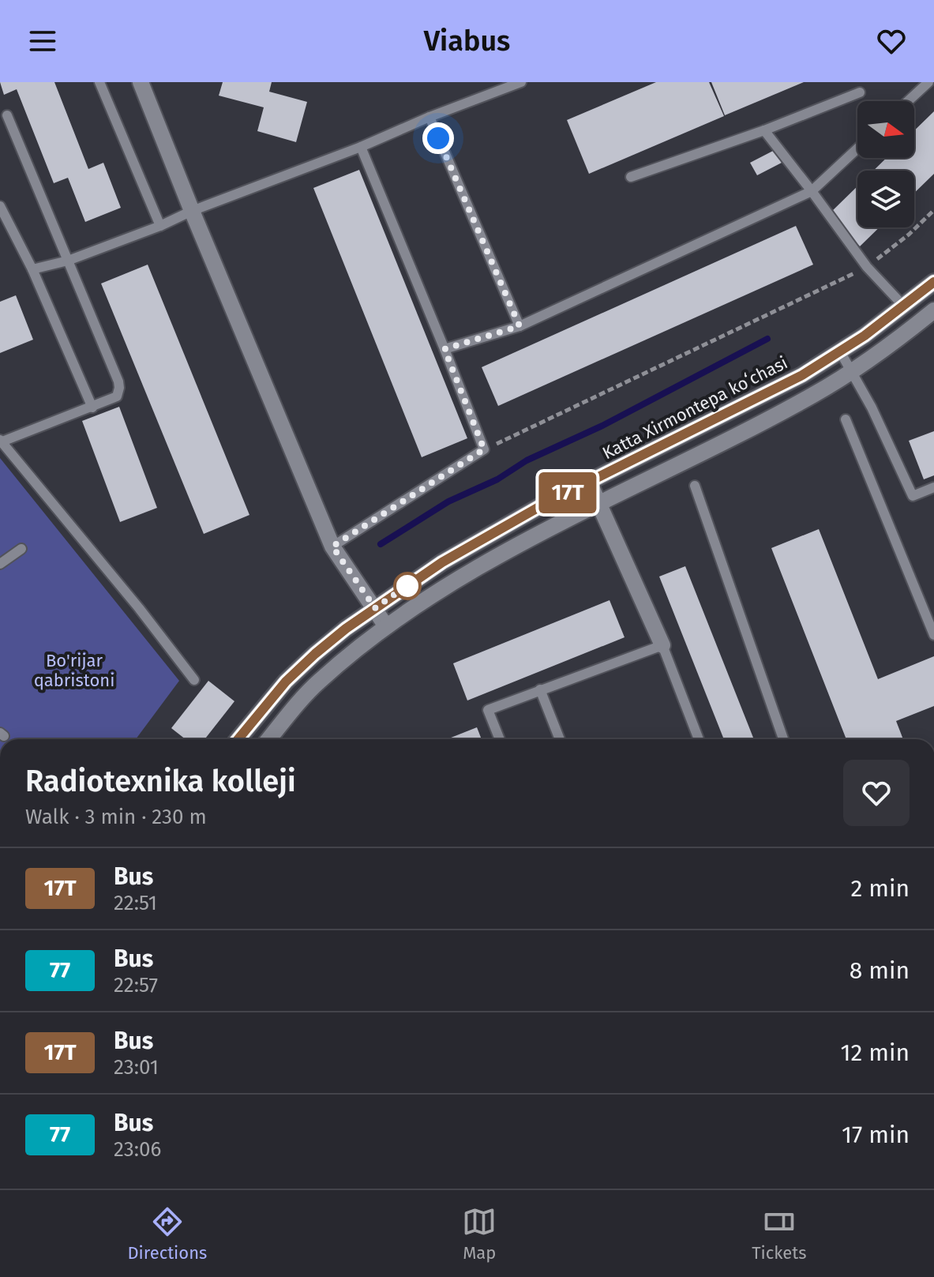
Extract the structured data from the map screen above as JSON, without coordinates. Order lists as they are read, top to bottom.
{
  "streets": {
    "main road": ["Katta Xirmontepa koʻchasi"]
  },
  "parks": ["Bo'rijar qabristoni"],
  "lines": ["bus line 17T"],
  "north": "right",
  "page": {
    "header": "Viabus",
    "on_map": "17T",
    "heading": ["Radiotexnika kolleji", "Walk · 3 min · 230 m"],
    "list": [
      {
        "mark": "17T",
        "name": "Bus",
        "note": "22:51",
        "value": "2 min"
      },
      {
        "mark": "77",
        "name": "Bus",
        "note": "22:57",
        "value": "8 min"
      },
      {
        "mark": "17T",
        "name": "Bus",
        "note": "23:01",
        "value": "12 min"
      },
      {
        "mark": "77",
        "name": "Bus",
        "note": "23:06",
        "value": "17 min"
      }
    ],
    "tabs": ["Directions", "Map", "Tickets"]
  }
}
